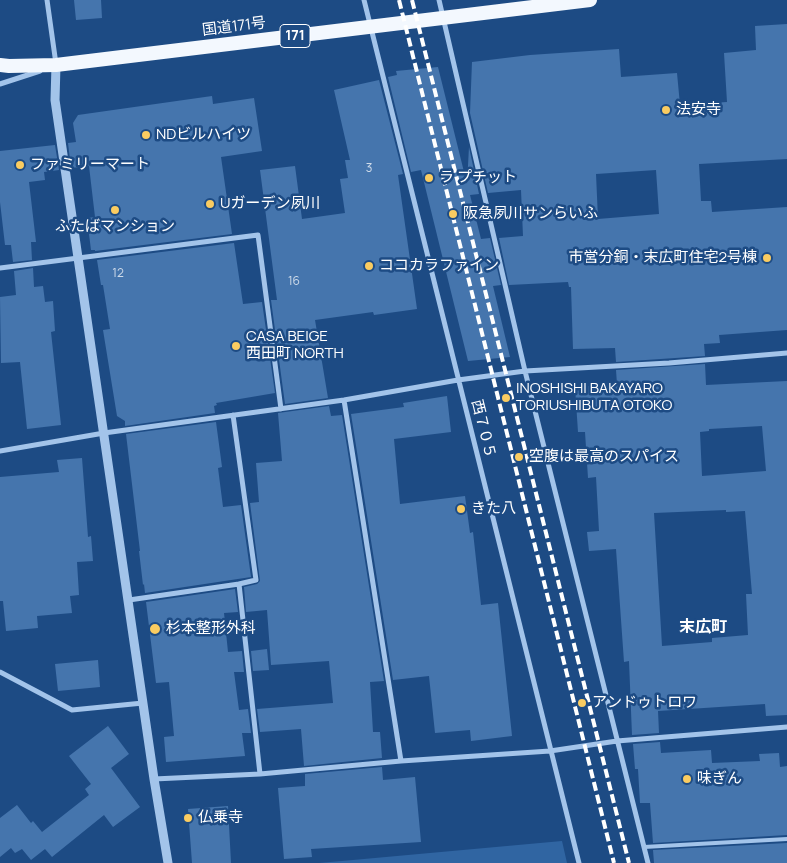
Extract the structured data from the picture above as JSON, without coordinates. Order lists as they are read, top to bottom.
{
  "streets": {
    "highway": ["国道171号", "171"],
    "street": ["西７０５"]
  },
  "crossings": [
    ["国道171号", "西７０５"]
  ],
  "districts": ["末広町"],
  "places": [
    "法安寺",
    "NDビルハイツ",
    "ファミリーマート",
    "ラ プチット",
    "Uガーデン夙川",
    "ふたばマンション",
    "阪急夙川サンらいふ",
    "市営分銅・末広町住宅2号棟",
    "ココカラファイン",
    "CASA BEIGE 西田町 NORTH",
    "INOSHISHI BAKAYARO TORIUSHIBUTA OTOKO",
    "空腹は最高のスパイス",
    "きた八",
    "杉本整形外科",
    "アンドゥトロワ",
    "味ぎん",
    "仏乗寺"
  ],
  "house_numbers": ["3", "12", "16"]
}
